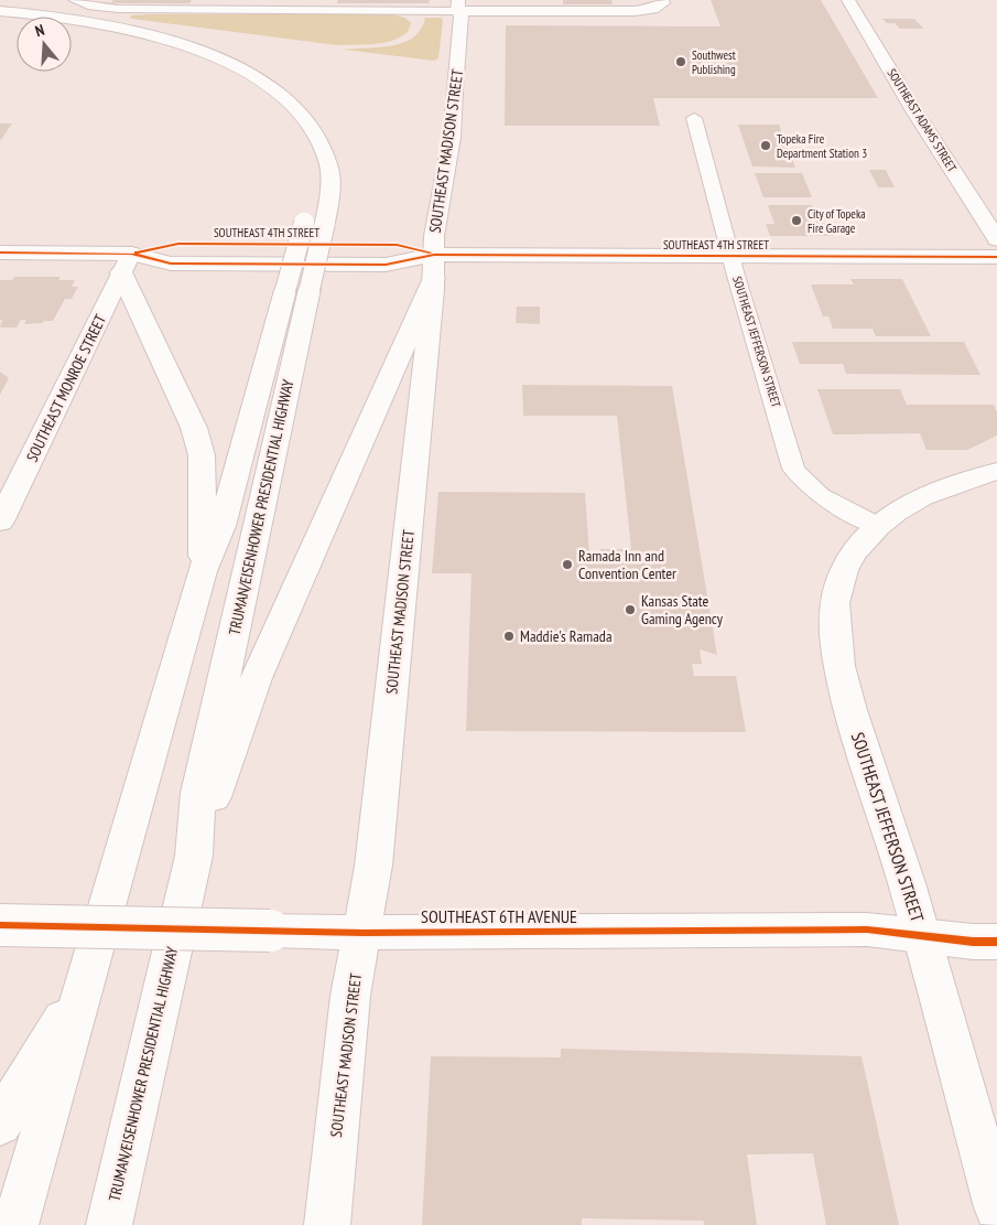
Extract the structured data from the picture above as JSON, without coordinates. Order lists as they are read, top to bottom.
{
  "streets": {
    "main road": [
      "SOUTHEAST ADAMS STREET",
      "SOUTHEAST MADISON STREET",
      "SOUTHEAST 4TH STREET",
      "SOUTHEAST JEFFERSON STREET",
      "SOUTHEAST MONROE STREET",
      "TRUMAN/EISENHOWER PRESIDENTIAL HIGHWAY",
      "SOUTHEAST 6TH AVENUE"
    ]
  },
  "crossings": [
    ["SOUTHEAST MADISON STREET", "SOUTHEAST 4TH STREET"],
    ["SOUTHEAST MADISON STREET", "SOUTHEAST 6TH AVENUE"],
    ["SOUTHEAST 4TH STREET", "SOUTHEAST JEFFERSON STREET"],
    ["SOUTHEAST 4TH STREET", "SOUTHEAST MONROE STREET"],
    ["SOUTHEAST JEFFERSON STREET", "SOUTHEAST 6TH AVENUE"]
  ],
  "places": [
    "Southwest Publishing",
    "Topeka Fire Department Station 3",
    "City of Topeka Fire Garage",
    "Ramada Inn and Convention Center",
    "Kansas State Gaming Agency",
    "Maddie's Ramada"
  ],
  "north": "top"
}
